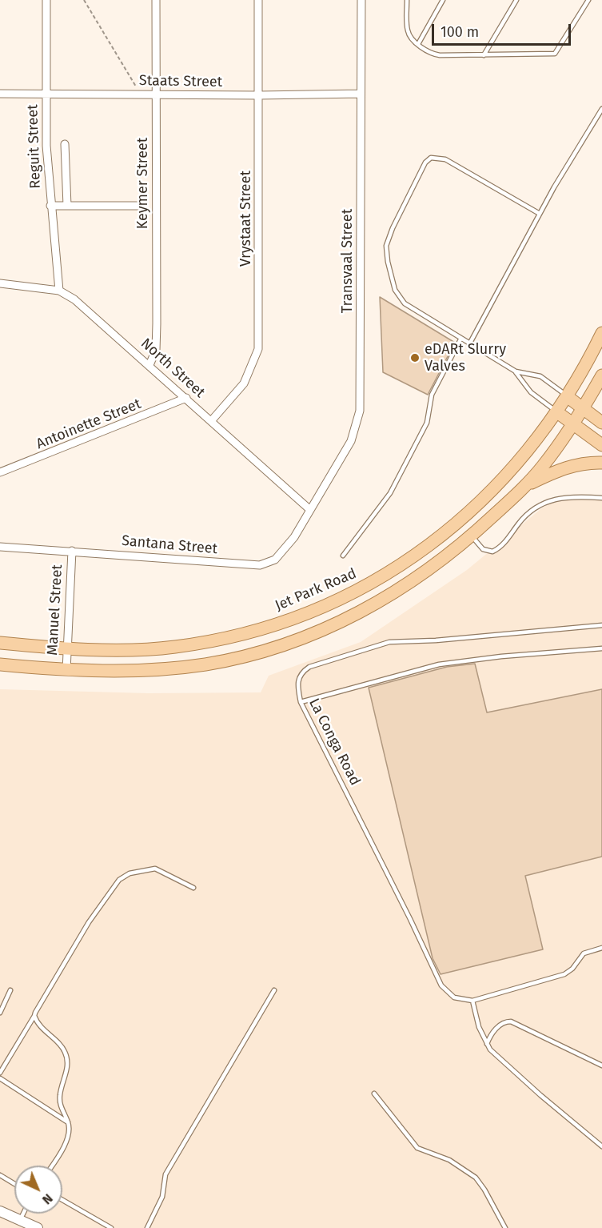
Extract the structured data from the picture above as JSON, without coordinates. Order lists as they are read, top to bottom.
{
  "streets": {
    "main road": ["Jet Park Road"],
    "street": [
      "Staats Street",
      "Reguit Street",
      "Keymer Street",
      "Vrystaat Street",
      "Transvaal Street",
      "North Street",
      "Antoinette Street",
      "Santana Street",
      "Manuel Street"
    ],
    "lane": ["La Conga Road"]
  },
  "crossings": [
    ["Staats Street", "Reguit Street"],
    ["Staats Street", "Keymer Street"],
    ["Staats Street", "Vrystaat Street"],
    ["Staats Street", "Transvaal Street"],
    ["Reguit Street", "North Street"],
    ["Keymer Street", "North Street"],
    ["Vrystaat Street", "North Street"],
    ["Transvaal Street", "North Street"],
    ["Transvaal Street", "Santana Street"],
    ["North Street", "Antoinette Street"],
    ["North Street", "Santana Street"],
    ["Santana Street", "Manuel Street"],
    ["Jet Park Road", "Manuel Street"]
  ],
  "places": ["eDARt Slurry Valves"],
  "scale_bar": "100 m",
  "north": "bottom right"
}
